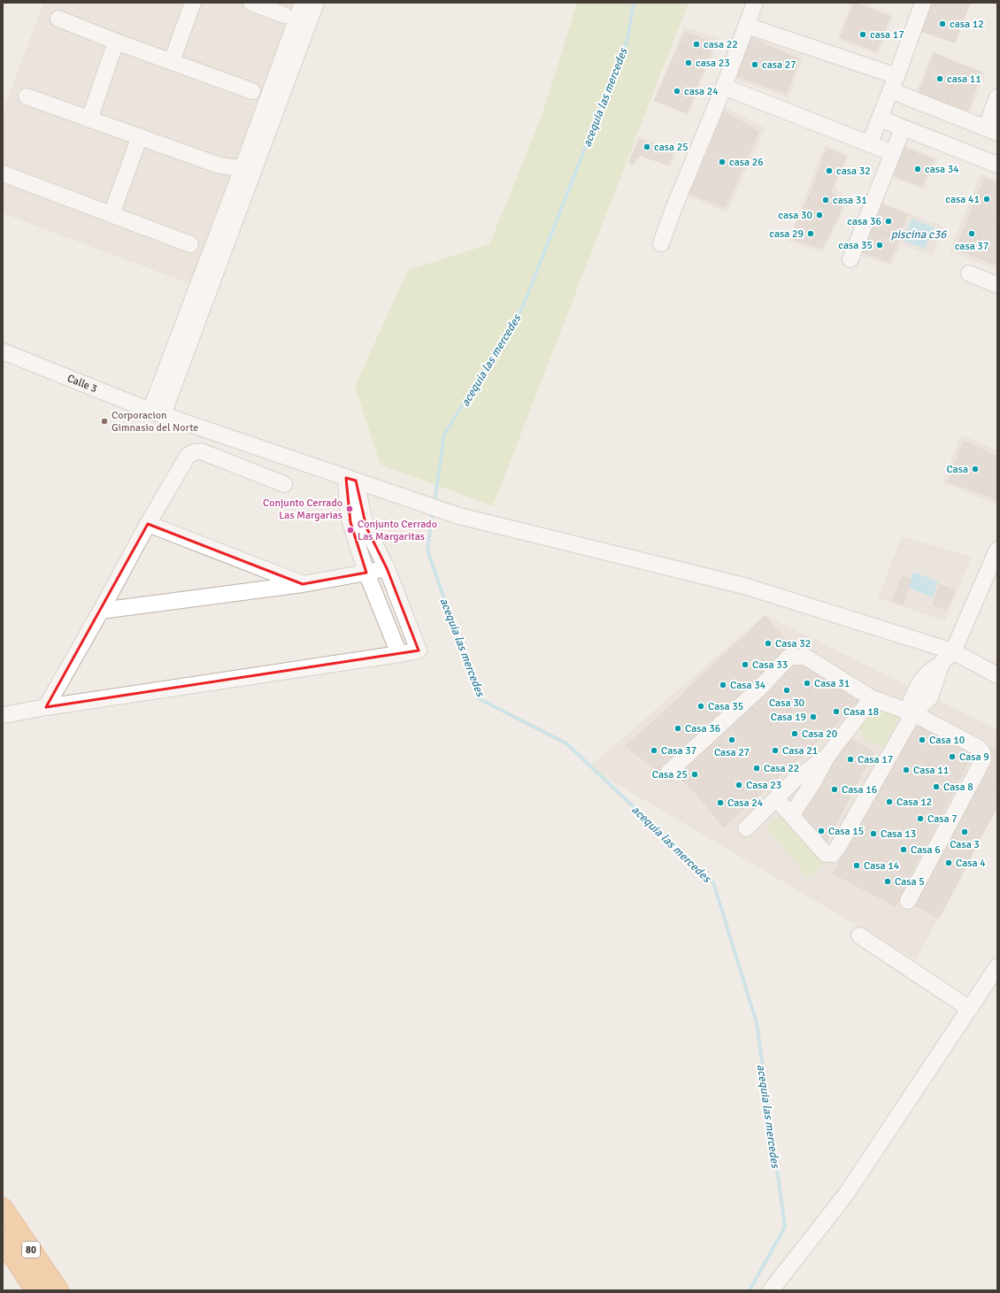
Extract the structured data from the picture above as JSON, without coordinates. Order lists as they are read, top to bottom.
{
  "streets": {
    "highway": ["80"],
    "street": ["Calle 3"]
  },
  "water": ["acequia las mercedes", "piscina c36"],
  "places": [
    "casa 12",
    "casa 17",
    "casa 22",
    "casa 23",
    "casa 27",
    "casa 11",
    "casa 24",
    "casa 25",
    "casa 26",
    "casa 34",
    "casa 32",
    "casa 41",
    "casa 31",
    "casa 30",
    "casa 36",
    "casa 29",
    "casa 37",
    "casa 35",
    "Corporacion Gimnasio del Norte",
    "Casa",
    "Conjunto Cerrado Las Margarias",
    "Conjunto Cerrado Las Margaritas",
    "Casa 32",
    "Casa 33",
    "Casa 31",
    "Casa 34",
    "Casa 30",
    "Casa 35",
    "Casa 18",
    "Casa 19",
    "Casa 36",
    "Casa 20",
    "Casa 27",
    "Casa 10",
    "Casa 37",
    "Casa 21",
    "Casa 9",
    "Casa 17",
    "Casa 22",
    "Casa 11",
    "Casa 25",
    "Casa 23",
    "Casa 8",
    "Casa 16",
    "Casa 12",
    "Casa 24",
    "Casa 7",
    "Casa 15",
    "Casa 3",
    "Casa 13",
    "Casa 6",
    "Casa 4",
    "Casa 14",
    "Casa 5"
  ]
}
